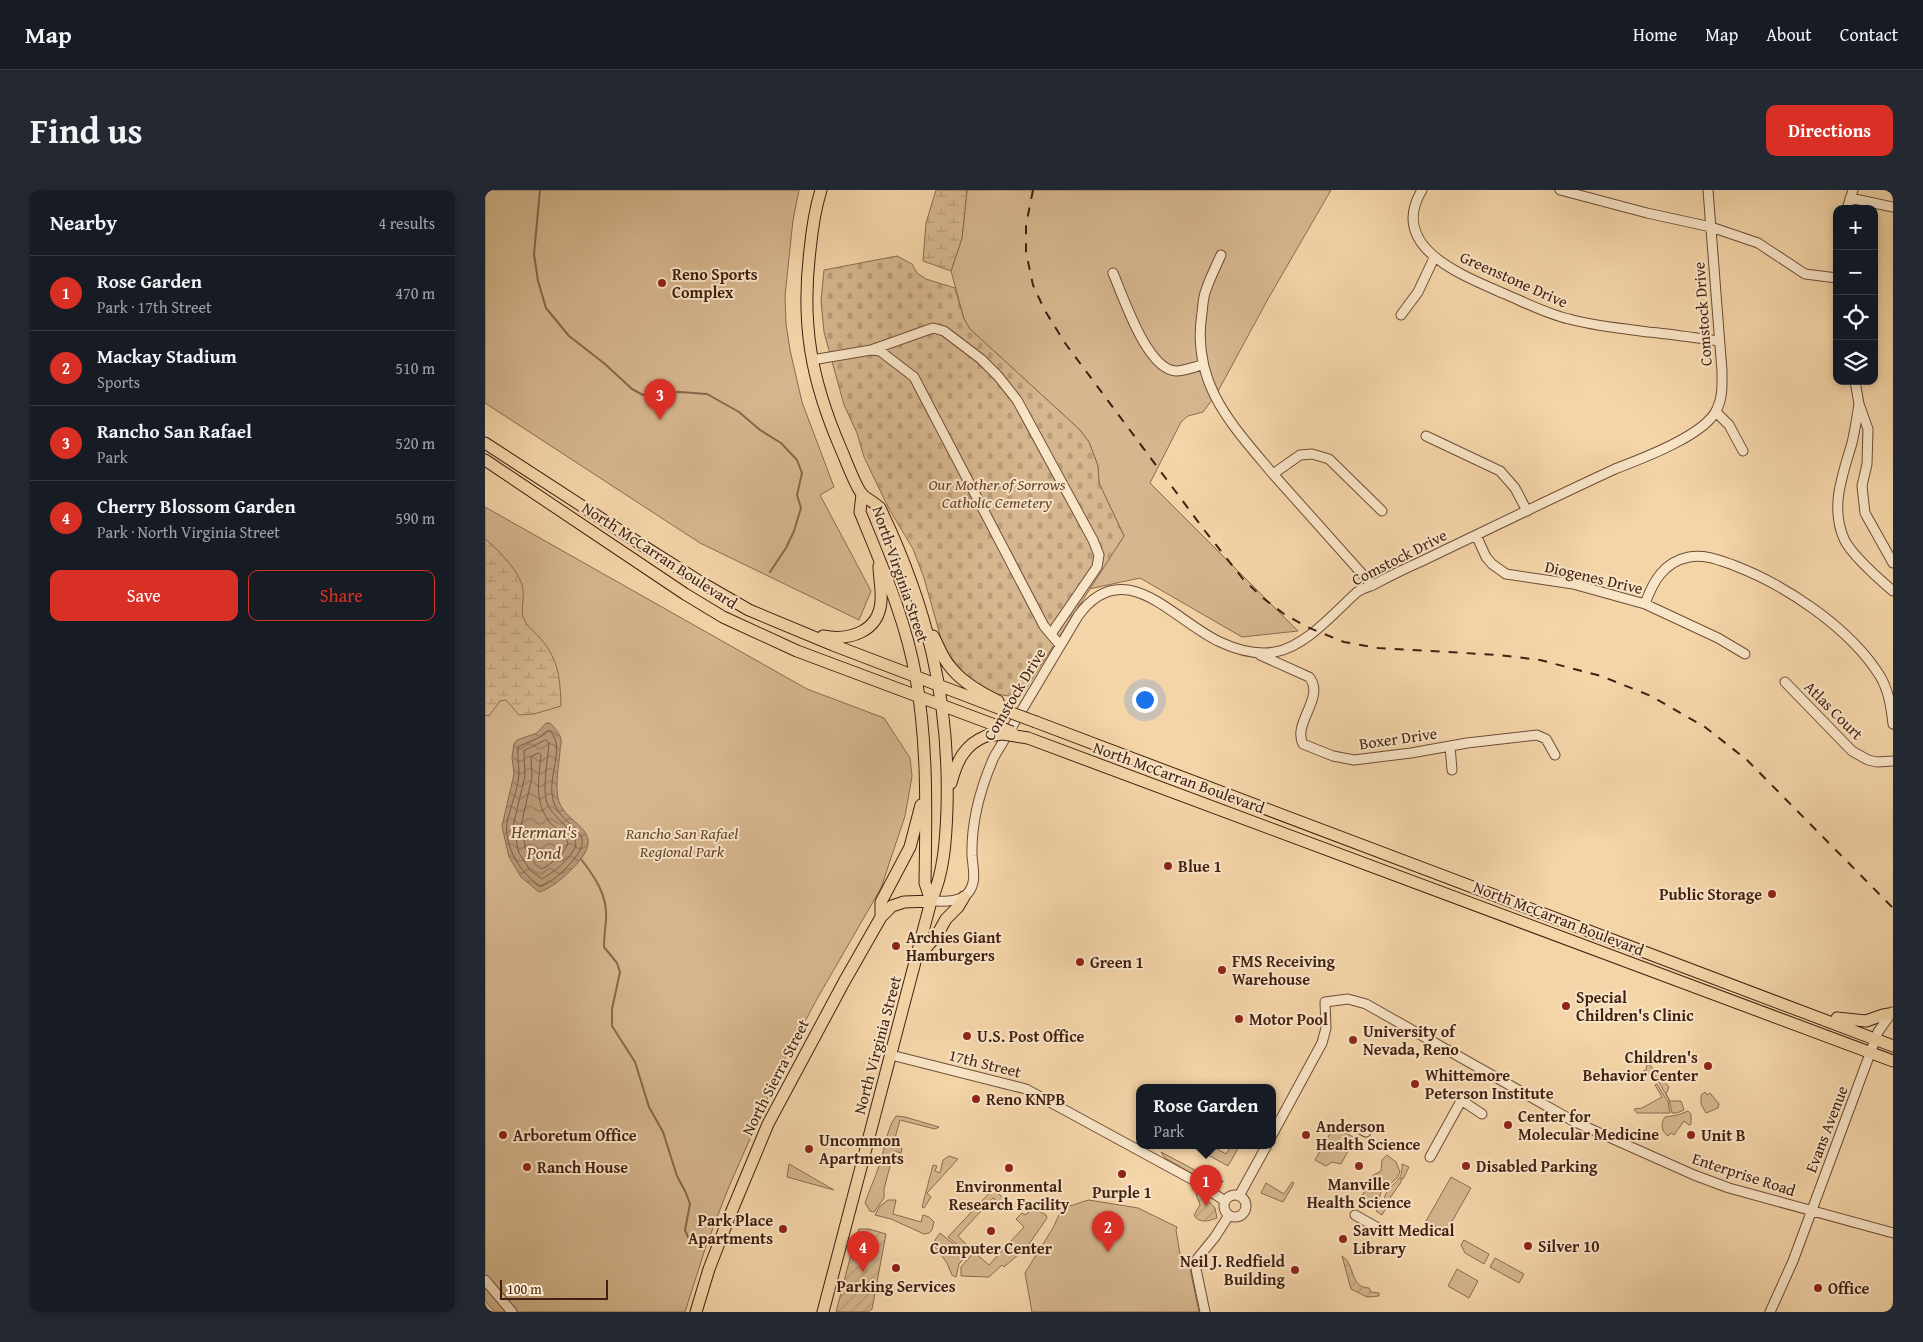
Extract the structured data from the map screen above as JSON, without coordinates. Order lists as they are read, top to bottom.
{
  "streets": {
    "main road": ["North McCarran Boulevard", "North Virginia Street", "North Sierra Street"],
    "street": [
      "Greenstone Drive",
      "Comstock Drive",
      "Diogenes Drive",
      "Atlas Court",
      "Boxer Drive",
      "17th Street",
      "Evans Avenue",
      "Enterprise Road"
    ]
  },
  "crossings": [
    ["Greenstone Drive", "Comstock Drive"],
    ["Comstock Drive", "Diogenes Drive"],
    ["Comstock Drive", "Boxer Drive"],
    ["North McCarran Boulevard", "North Virginia Street"],
    ["North McCarran Boulevard", "Evans Avenue"],
    ["North Virginia Street", "17th Street"],
    ["North Virginia Street", "North Sierra Street"],
    ["Evans Avenue", "Enterprise Road"]
  ],
  "water": ["Herman's Pond"],
  "parks": ["Our Mother of Sorrows Catholic Cemetery", "Rancho San Rafael Regional Park"],
  "places": [
    "Reno Sports Complex",
    "Blue 1",
    "Public Storage",
    "Archies Giant Hamburgers",
    "Green 1",
    "FMS Receiving Warehouse",
    "Special Children's Clinic",
    "Motor Pool",
    "U.S. Post Office",
    "University of Nevada, Reno",
    "Children's Behavior Center",
    "Whittemore Peterson Institute",
    "Reno KNPB",
    "Center for Molecular Medicine",
    "Arboretum Office",
    "Anderson Health Science",
    "Unit B",
    "Uncommon Apartments",
    "Manville Health Science",
    "Disabled Parking",
    "Ranch House",
    "Environmental Research Facility",
    "Purple 1",
    "Park Place Apartments",
    "Computer Center",
    "Savitt Medical Library",
    "Silver 10",
    "Parking Services",
    "Neil J. Redfield Building",
    "Office"
  ],
  "scale_bar": "100 m",
  "page": {
    "header": "Map",
    "nav": [
      "Home",
      "Map",
      "About",
      "Contact"
    ],
    "title": "Find us",
    "buttons": [
      "Directions",
      ["Save", "Share"]
    ],
    "heading": ["Nearby", "4 results"],
    "map_buttons": ["+", "−"],
    "list": [
      {
        "mark": "1",
        "name": "Rose Garden",
        "note": "Park · 17th Street",
        "value": "470 m"
      },
      {
        "mark": "2",
        "name": "Mackay Stadium",
        "note": "Sports",
        "value": "510 m"
      },
      {
        "mark": "3",
        "name": "Rancho San Rafael",
        "note": "Park",
        "value": "520 m"
      },
      {
        "mark": "4",
        "name": "Cherry Blossom Garden",
        "note": "Park · North Virginia Street",
        "value": "590 m"
      }
    ],
    "pins": [
      "3",
      "1",
      "2",
      "4"
    ],
    "popup": ["Rose Garden", "Park"],
    "scale": "100 m"
  }
}
